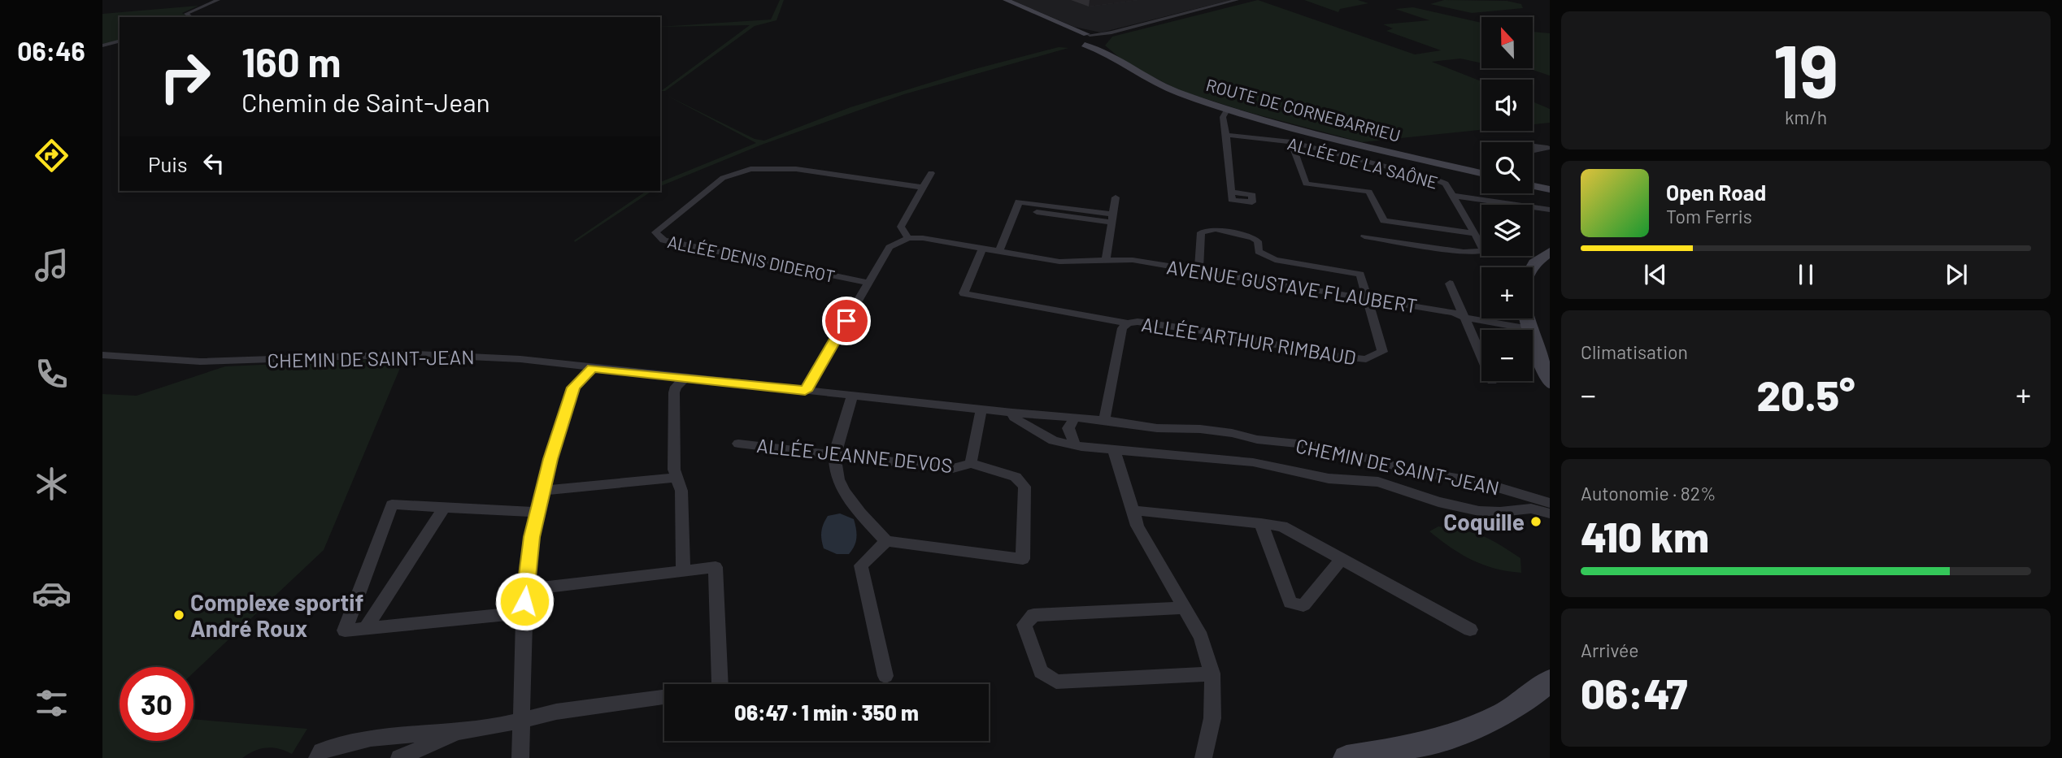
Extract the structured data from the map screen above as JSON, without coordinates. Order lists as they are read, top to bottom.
{
  "streets": {
    "main road": ["ROUTE DE CORNEBARRIEU"],
    "street": [
      "ALLÉE DE LA SAÔNE",
      "ALLÉE DENIS DIDEROT",
      "AVENUE GUSTAVE FLAUBERT",
      "ALLÉE ARTHUR RIMBAUD",
      "CHEMIN DE SAINT-JEAN",
      "ALLÉE JEANNE DEVOS"
    ]
  },
  "crossings": [
    ["AVENUE GUSTAVE FLAUBERT", "ALLÉE ARTHUR RIMBAUD"]
  ],
  "places": ["Coquille", "Complexe sportif André Roux"],
  "north": "top",
  "page": {
    "tabs": "06:46",
    "tile": [
      ["19", "km/h"],
      "Climatisation",
      ["Autonomie · 82%", "410 km"],
      ["Arrivée", "06:47"]
    ],
    "map_buttons": ["+", "−"],
    "turn": ["160 m", "Chemin de Saint-Jean"],
    "then": "Puis",
    "song": ["Open Road", "Tom Ferris"],
    "heat": ["−", "20.5°", "+"],
    "limit": "30",
    "trip": "06:47 · 1 min · 350 m"
  }
}
